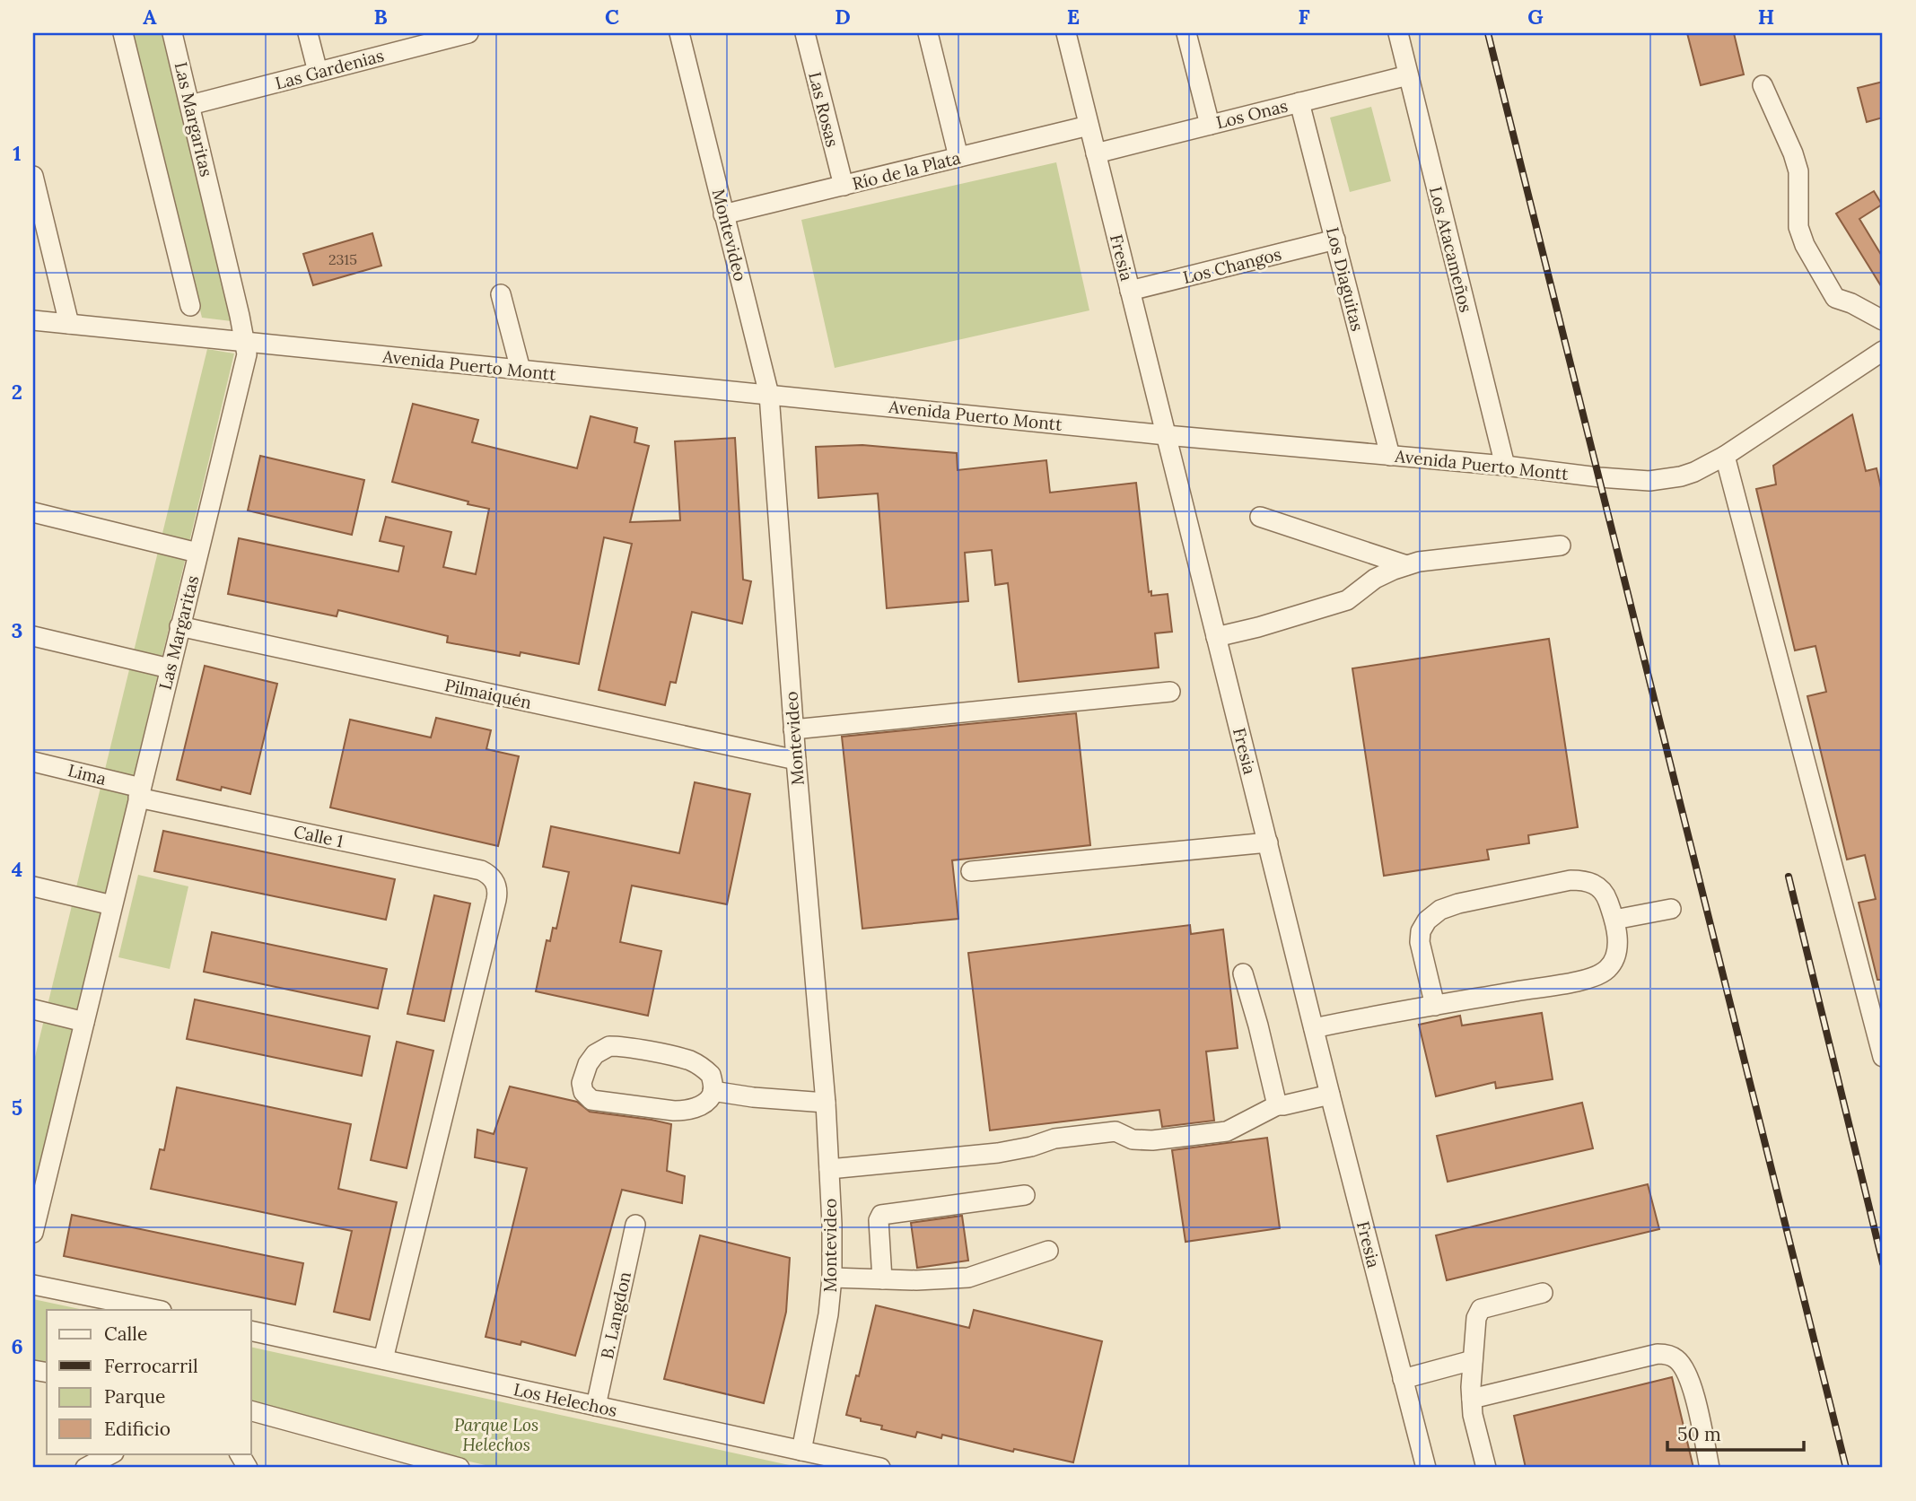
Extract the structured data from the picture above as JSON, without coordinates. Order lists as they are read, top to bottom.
{
  "streets": {
    "street": [
      "Las Gardenias",
      "Las Rosas",
      "Los Onas",
      "Las Margaritas",
      "Río de la Plata",
      "Montevideo",
      "Los Atacameños",
      "Fresia",
      "Los Changos",
      "Los Diaguitas",
      "Avenida Puerto Montt",
      "Pilmaiquén",
      "Lima",
      "Calle 1",
      "B. Langdon",
      "Los Helechos"
    ]
  },
  "crossings": [
    ["Las Gardenias", "Las Margaritas"],
    ["Las Rosas", "Río de la Plata"],
    ["Los Onas", "Los Atacameños"],
    ["Los Onas", "Fresia"],
    ["Los Onas", "Los Diaguitas"],
    ["Las Margaritas", "Avenida Puerto Montt"],
    ["Las Margaritas", "Pilmaiquén"],
    ["Las Margaritas", "Lima"],
    ["Las Margaritas", "Calle 1"],
    ["Río de la Plata", "Montevideo"],
    ["Río de la Plata", "Fresia"],
    ["Montevideo", "Avenida Puerto Montt"],
    ["Montevideo", "Pilmaiquén"],
    ["Montevideo", "Los Helechos"],
    ["Los Atacameños", "Avenida Puerto Montt"],
    ["Fresia", "Los Changos"],
    ["Fresia", "Avenida Puerto Montt"],
    ["Los Changos", "Los Diaguitas"],
    ["Los Diaguitas", "Avenida Puerto Montt"],
    ["Lima", "Calle 1"],
    ["Calle 1", "Los Helechos"],
    ["B. Langdon", "Los Helechos"]
  ],
  "parks": ["Parque Los Helechos"],
  "house_numbers": ["2315"],
  "legend": [
    "Calle",
    "Ferrocarril",
    "Parque",
    "Edificio"
  ],
  "scale_bar": "50 m",
  "grid": {
    "columns": [
      "A",
      "B",
      "C",
      "D",
      "E",
      "F",
      "G",
      "H"
    ],
    "rows": [
      "1",
      "2",
      "3",
      "4",
      "5",
      "6"
    ]
  }
}
